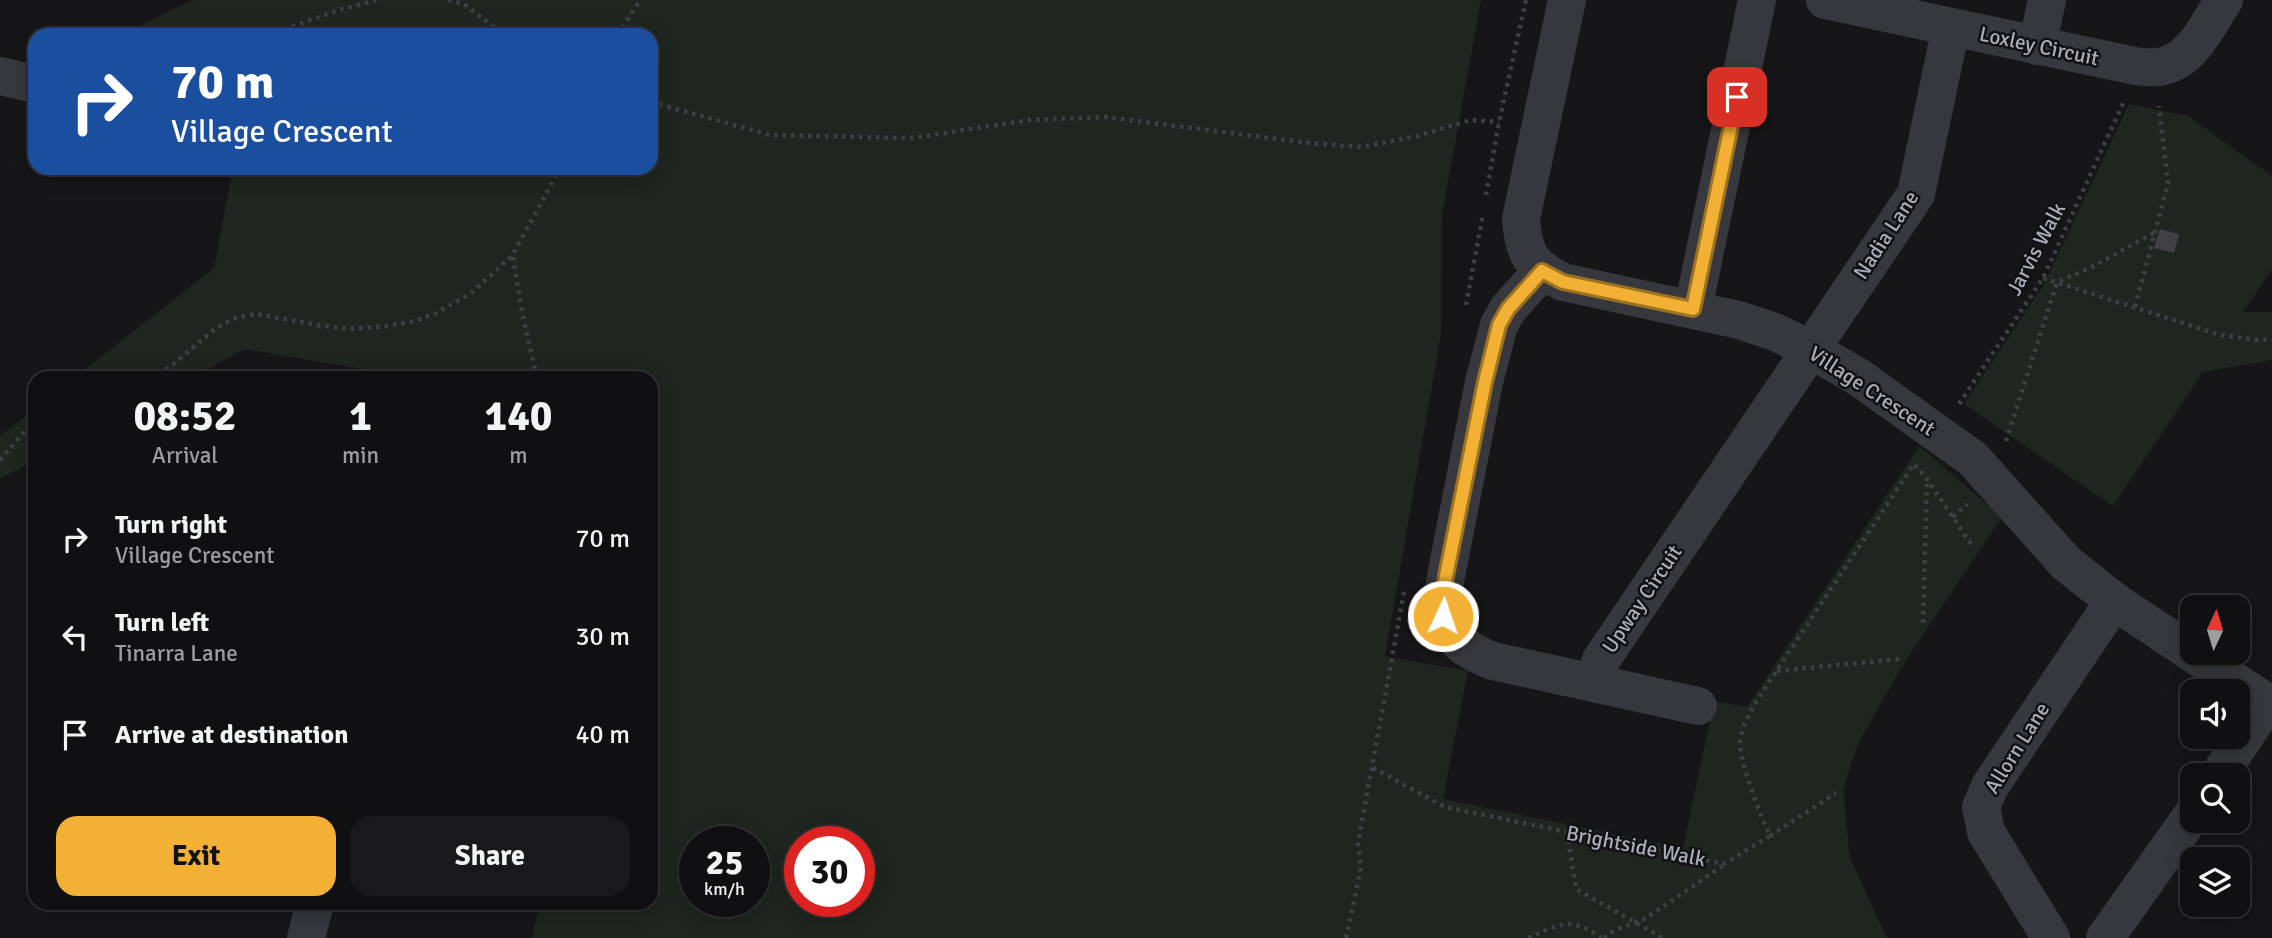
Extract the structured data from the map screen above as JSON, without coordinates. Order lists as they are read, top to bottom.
{
  "streets": {
    "street": [
      "Loxley Circuit",
      "Nadia Lane",
      "Village Crescent",
      "Upway Circuit",
      "Allorn Lane"
    ],
    "path": ["Jarvis Walk", "Brightside Walk"]
  },
  "crossings": [
    ["Loxley Circuit", "Nadia Lane"],
    ["Nadia Lane", "Village Crescent"],
    ["Nadia Lane", "Upway Circuit"],
    ["Village Crescent", "Upway Circuit"],
    ["Village Crescent", "Allorn Lane"]
  ],
  "north": "top",
  "page": {
    "turn": ["70 m", "Village Crescent"],
    "eta": [
      "08:52",
      "Arrival",
      "1",
      "min",
      "140",
      "m"
    ],
    "list": [
      {
        "name": "Turn right",
        "note": "Village Crescent",
        "value": "70 m"
      },
      {
        "name": "Turn left",
        "note": "Tinarra Lane",
        "value": "30 m"
      },
      {
        "name": "Arrive at destination",
        "value": "40 m"
      }
    ],
    "buttons": ["Exit", "Share"],
    "speed": "25 km/h",
    "limit": "30"
  }
}
